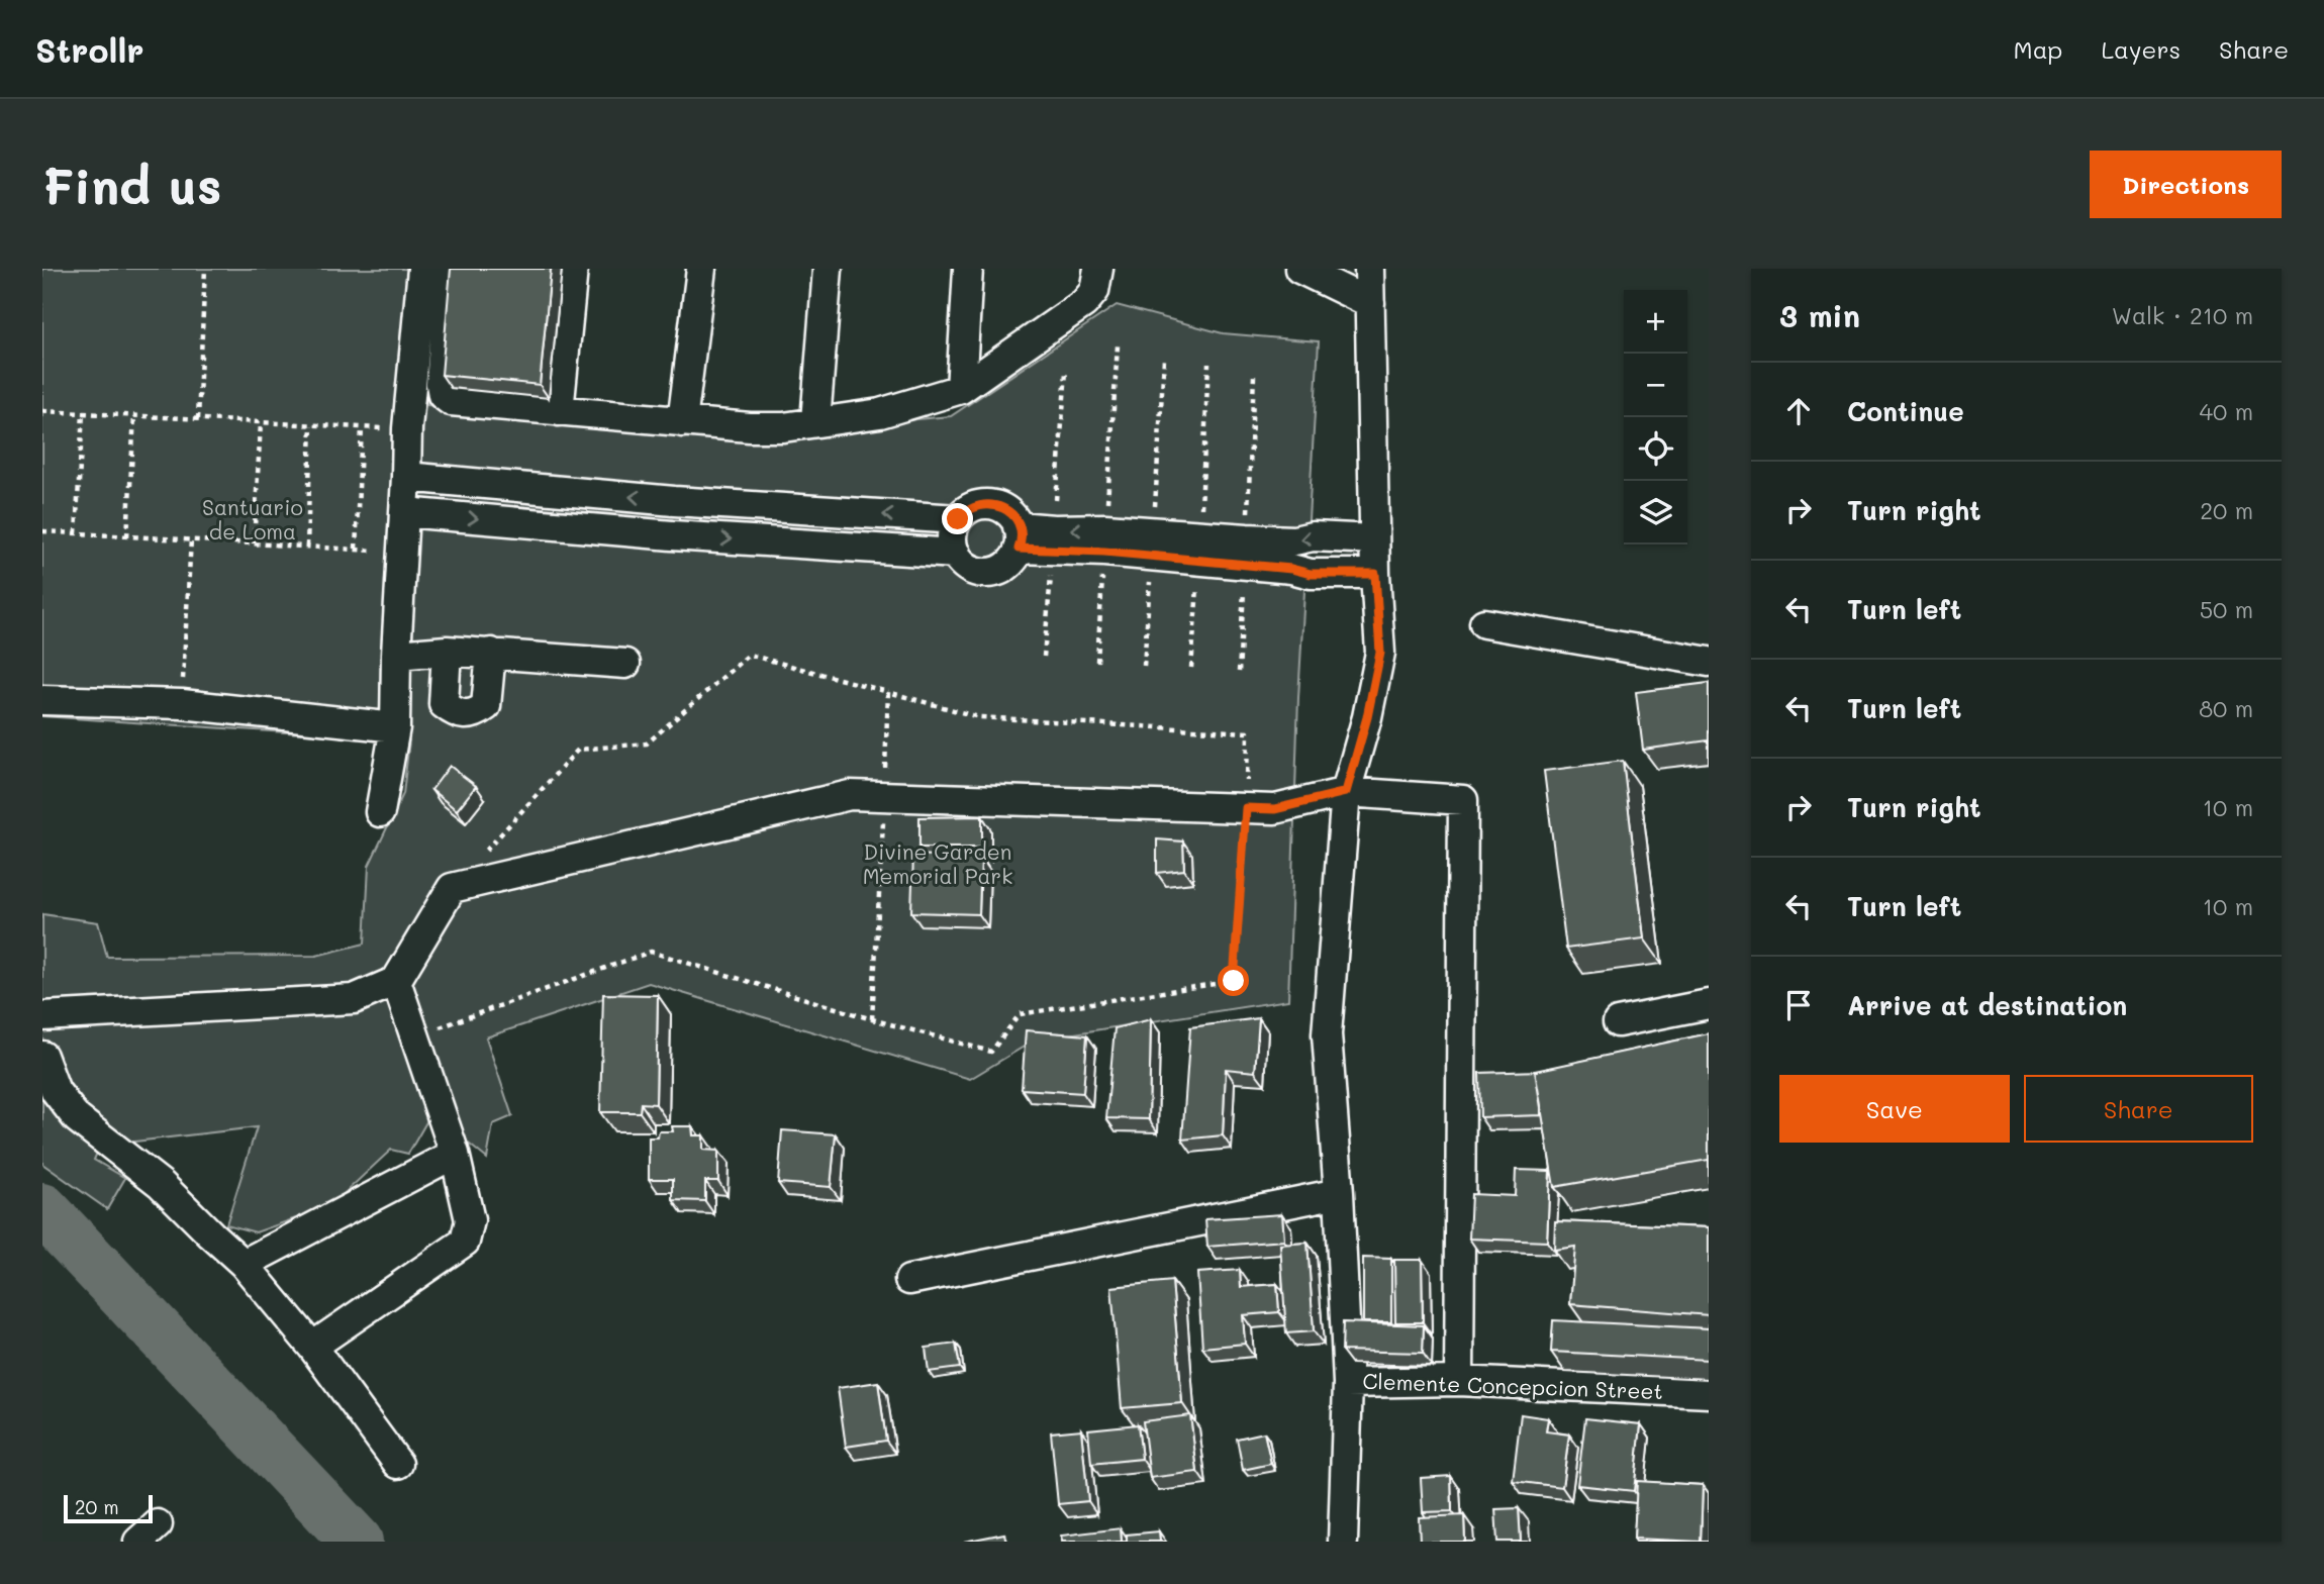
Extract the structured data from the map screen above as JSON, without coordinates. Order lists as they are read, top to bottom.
{
  "streets": {
    "street": ["Clemente Concepcion Street"]
  },
  "parks": ["Santuario de Loma", "Divine Garden Memorial Park"],
  "scale_bar": "20 m",
  "page": {
    "header": "Strollr",
    "nav": ["Map", "Layers", "Share"],
    "buttons": [
      "Directions",
      ["Save", "Share"]
    ],
    "title": "Find us",
    "heading": ["3 min", "Walk · 210 m"],
    "map_buttons": ["+", "−"],
    "list": [
      ["Continue", "40 m"],
      ["Turn right", "20 m"],
      ["Turn left", "50 m"],
      ["Turn left", "80 m"],
      ["Turn right", "10 m"],
      ["Turn left", "10 m"],
      "Arrive at destination"
    ],
    "scale": "20 m"
  }
}
